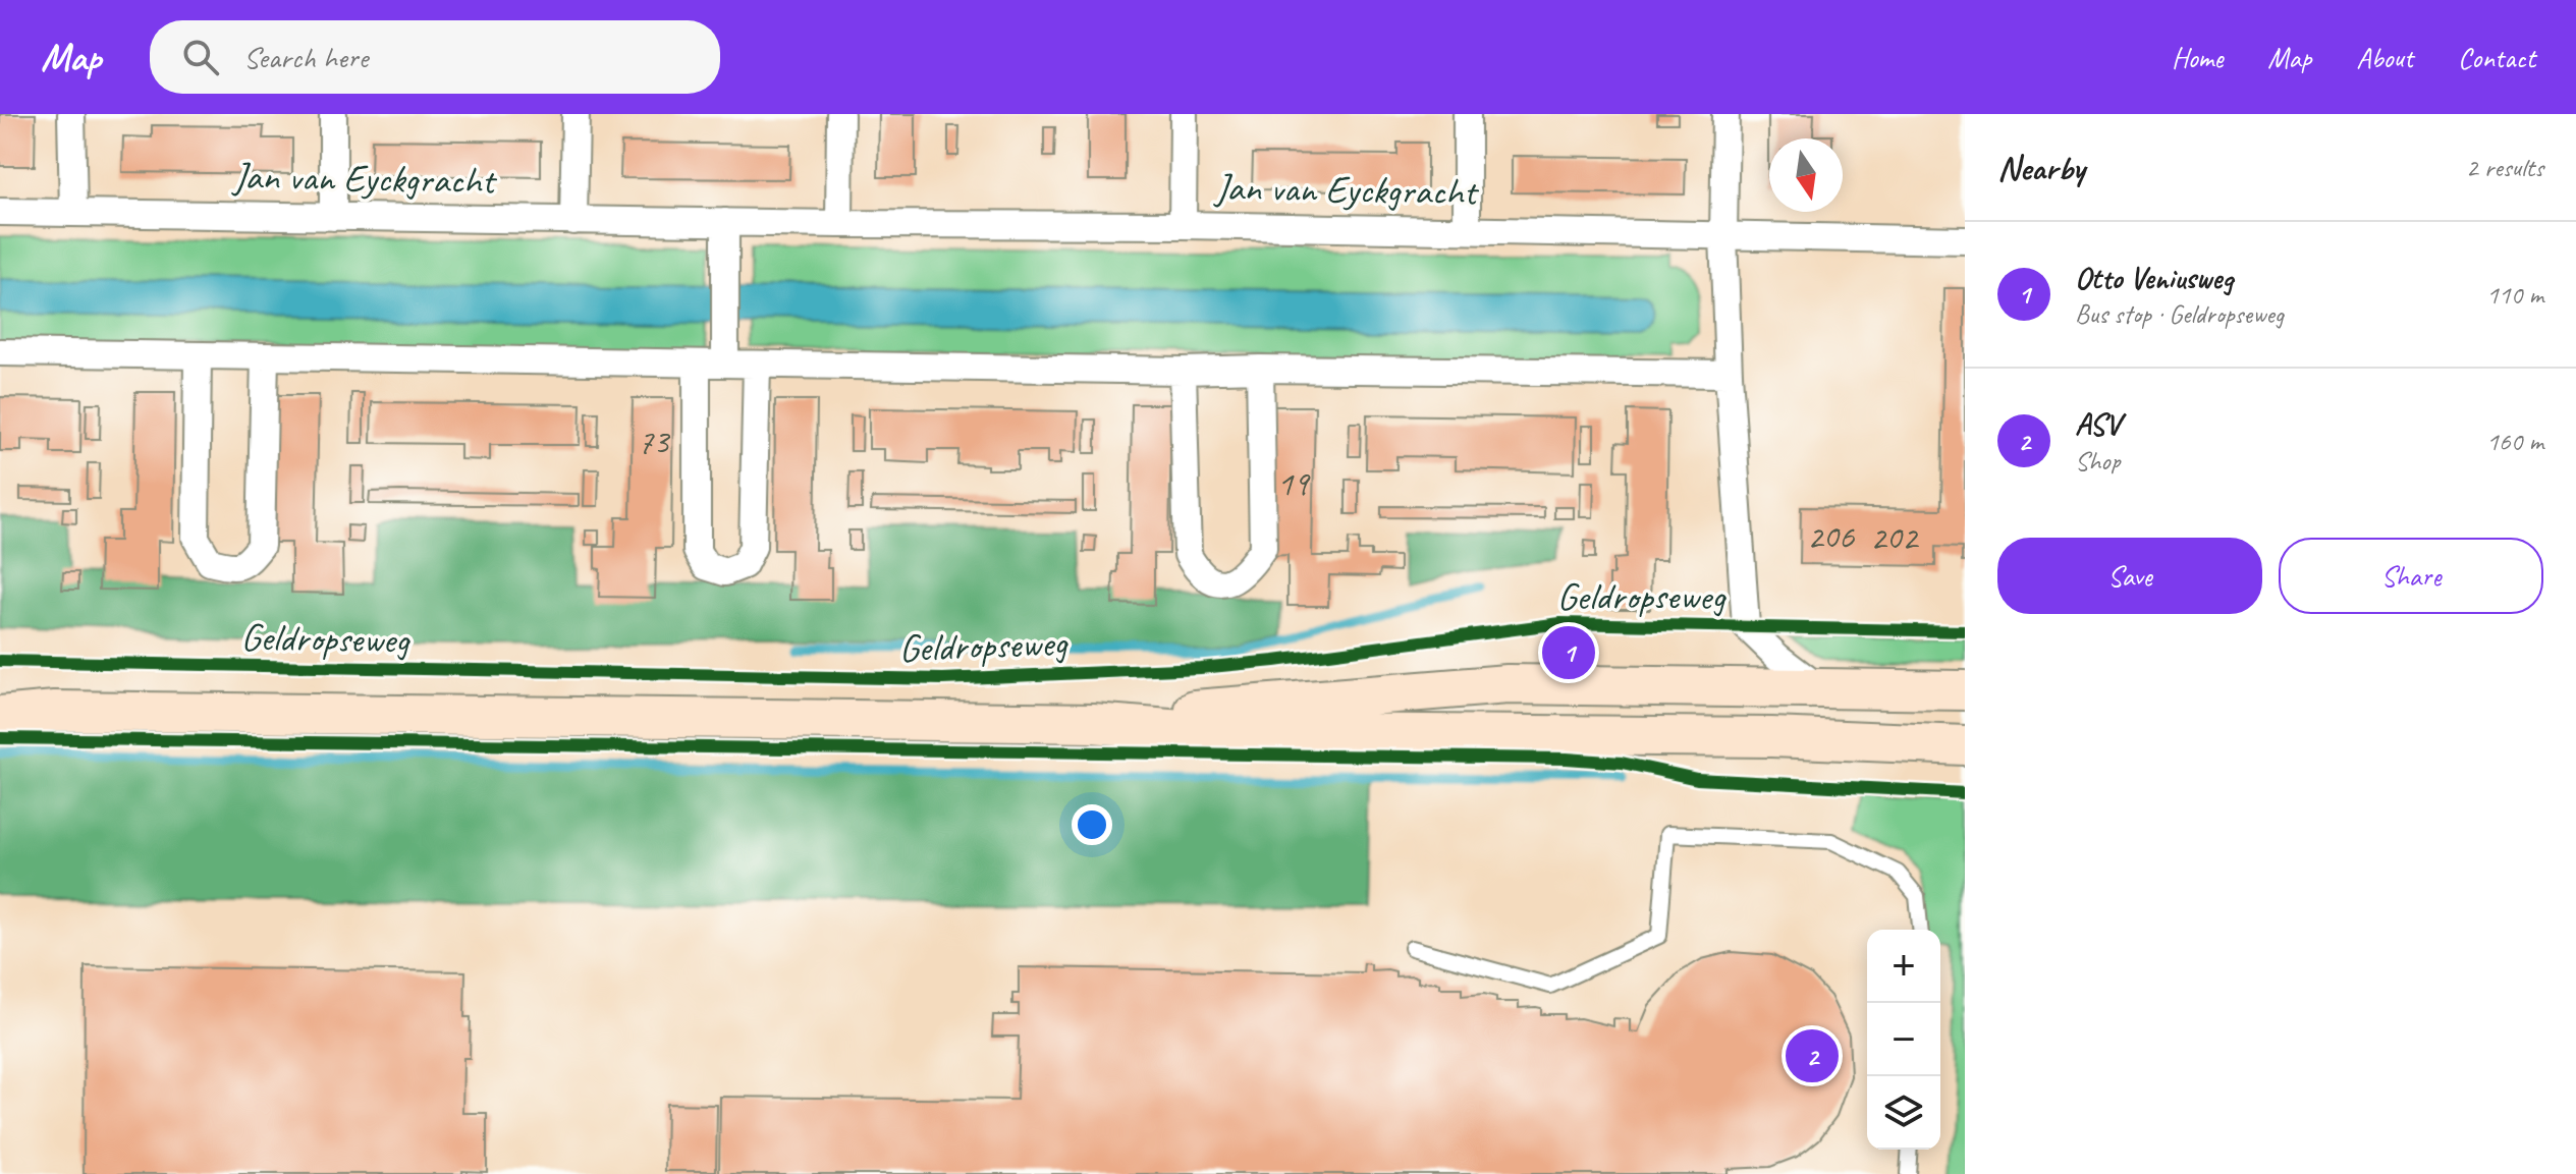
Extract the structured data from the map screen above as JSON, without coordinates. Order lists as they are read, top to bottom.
{
  "streets": {
    "main road": ["Geldropseweg"],
    "street": ["Jan van Eyckgracht"]
  },
  "house_numbers": [
    "73",
    "19",
    "206",
    "202"
  ],
  "north": "bottom",
  "page": {
    "header": "Map",
    "search": "Search here",
    "nav": [
      "Home",
      "Map",
      "About",
      "Contact"
    ],
    "heading": ["Nearby", "2 results"],
    "list": [
      {
        "mark": "1",
        "name": "Otto Veniusweg",
        "note": "Bus stop · Geldropseweg",
        "value": "110 m"
      },
      {
        "mark": "2",
        "name": "ASV",
        "note": "Shop",
        "value": "160 m"
      }
    ],
    "buttons": ["Save", "Share"],
    "pins": ["1", "2"],
    "map_buttons": ["+", "−"]
  }
}
